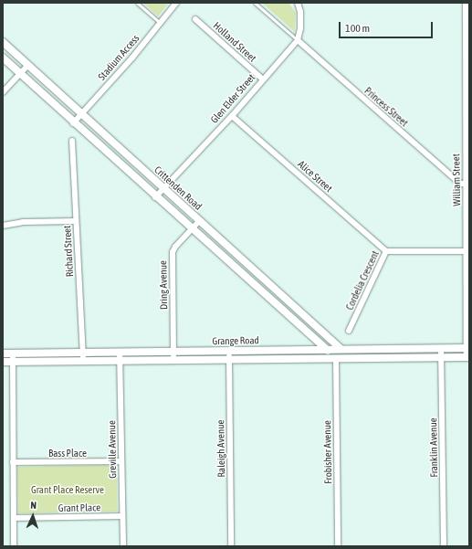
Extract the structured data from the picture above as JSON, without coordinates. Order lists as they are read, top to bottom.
{
  "streets": {
    "main road": ["Crittenden Road", "Grange Road"],
    "street": [
      "Holland Street",
      "Stadium Access",
      "Glen Elder Street",
      "Princess Street",
      "Alice Street",
      "William Street",
      "Richard Street",
      "Cordelia Crescent",
      "Dring Avenue",
      "Franklin Avenue",
      "Raleigh Avenue",
      "Greville Avenue",
      "Frobisher Avenue",
      "Bass Place",
      "Grant Place"
    ]
  },
  "crossings": [
    ["Holland Street", "Glen Elder Street"],
    ["Stadium Access", "Crittenden Road"],
    ["Glen Elder Street", "Princess Street"],
    ["Glen Elder Street", "Alice Street"],
    ["Glen Elder Street", "Crittenden Road"],
    ["Princess Street", "William Street"],
    ["Alice Street", "Cordelia Crescent"],
    ["William Street", "Cordelia Crescent"],
    ["William Street", "Grange Road"],
    ["Crittenden Road", "Dring Avenue"],
    ["Crittenden Road", "Grange Road"],
    ["Richard Street", "Grange Road"],
    ["Dring Avenue", "Grange Road"],
    ["Grange Road", "Franklin Avenue"],
    ["Grange Road", "Raleigh Avenue"],
    ["Grange Road", "Greville Avenue"],
    ["Grange Road", "Frobisher Avenue"],
    ["Greville Avenue", "Bass Place"],
    ["Greville Avenue", "Grant Place"]
  ],
  "parks": ["Grant Place Reserve"],
  "scale_bar": "100 m",
  "north": "top"
}
